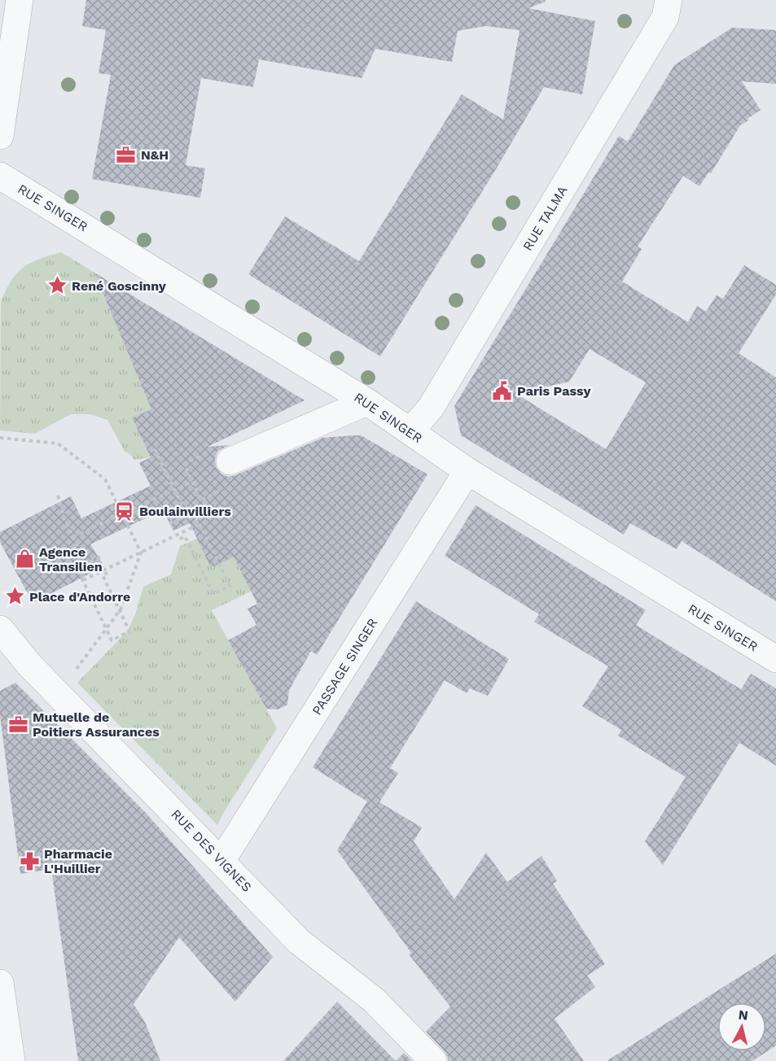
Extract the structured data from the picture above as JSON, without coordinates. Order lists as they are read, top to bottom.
{
  "streets": {
    "street": [
      "RUE SINGER",
      "RUE TALMA",
      "PASSAGE SINGER",
      "RUE DES VIGNES"
    ]
  },
  "crossings": [
    ["RUE SINGER", "RUE TALMA"],
    ["RUE SINGER", "PASSAGE SINGER"],
    ["PASSAGE SINGER", "RUE DES VIGNES"]
  ],
  "places": {
    "office": ["N&H", "Mutuelle de Poitiers Assurances"],
    "place": ["René Goscinny", "Place d'Andorre"],
    "public building": ["Paris Passy"],
    "station": ["Boulainvilliers"],
    "shop": ["Agence Transilien"],
    "pharmacy": ["Pharmacie L'Huillier"]
  },
  "north": "top"
}
